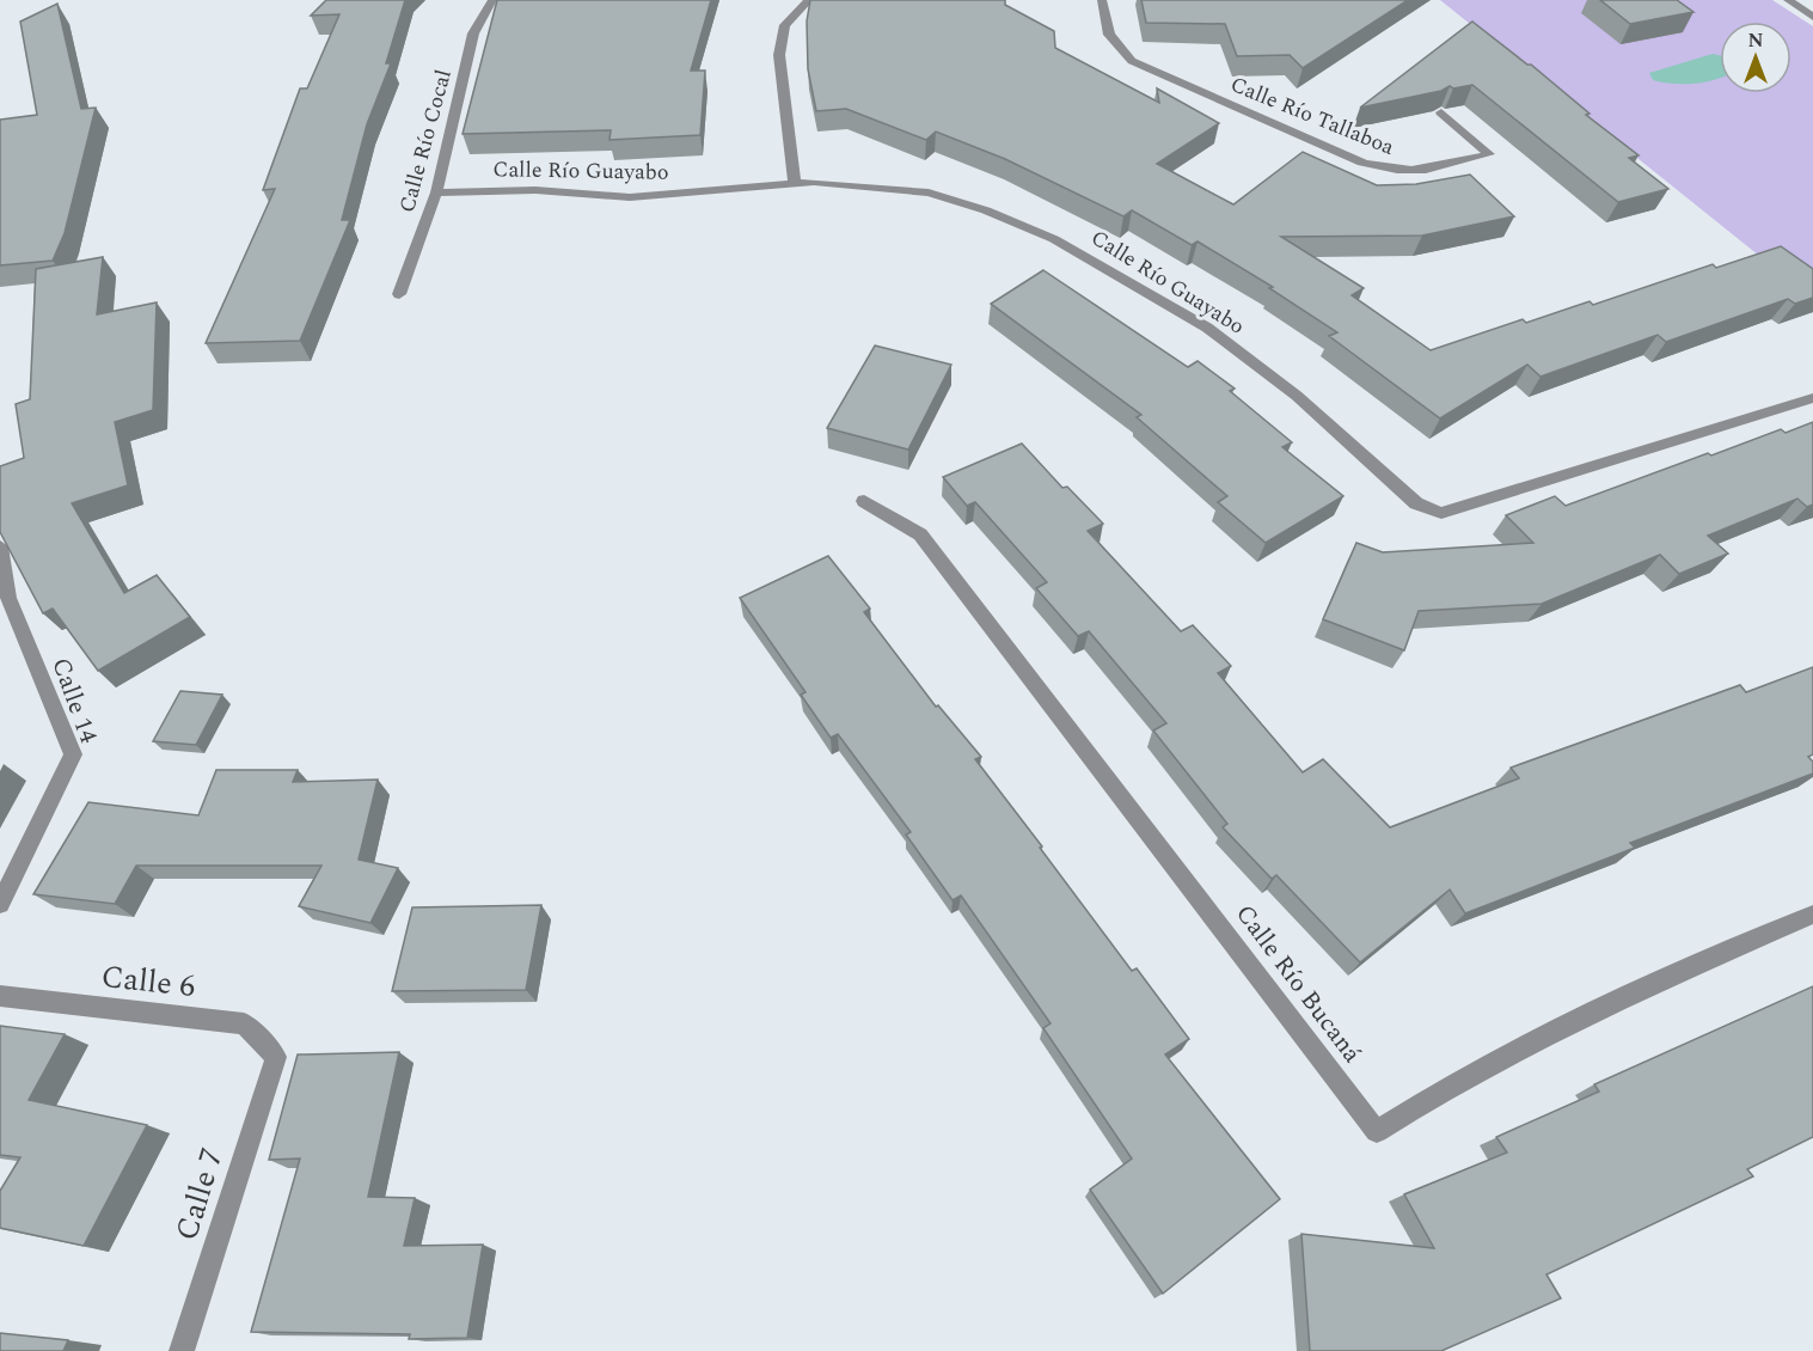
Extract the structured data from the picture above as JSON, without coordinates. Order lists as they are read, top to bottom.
{
  "streets": {
    "street": [
      "Calle Río Tallaboa",
      "Calle Río Cocal",
      "Calle Río Guayabo",
      "Calle 14",
      "Calle 6",
      "Calle Río Bucaná",
      "Calle 7"
    ]
  },
  "crossings": [
    ["Calle Río Cocal", "Calle Río Guayabo"],
    ["Calle 6", "Calle 7"]
  ],
  "north": "top"
}
